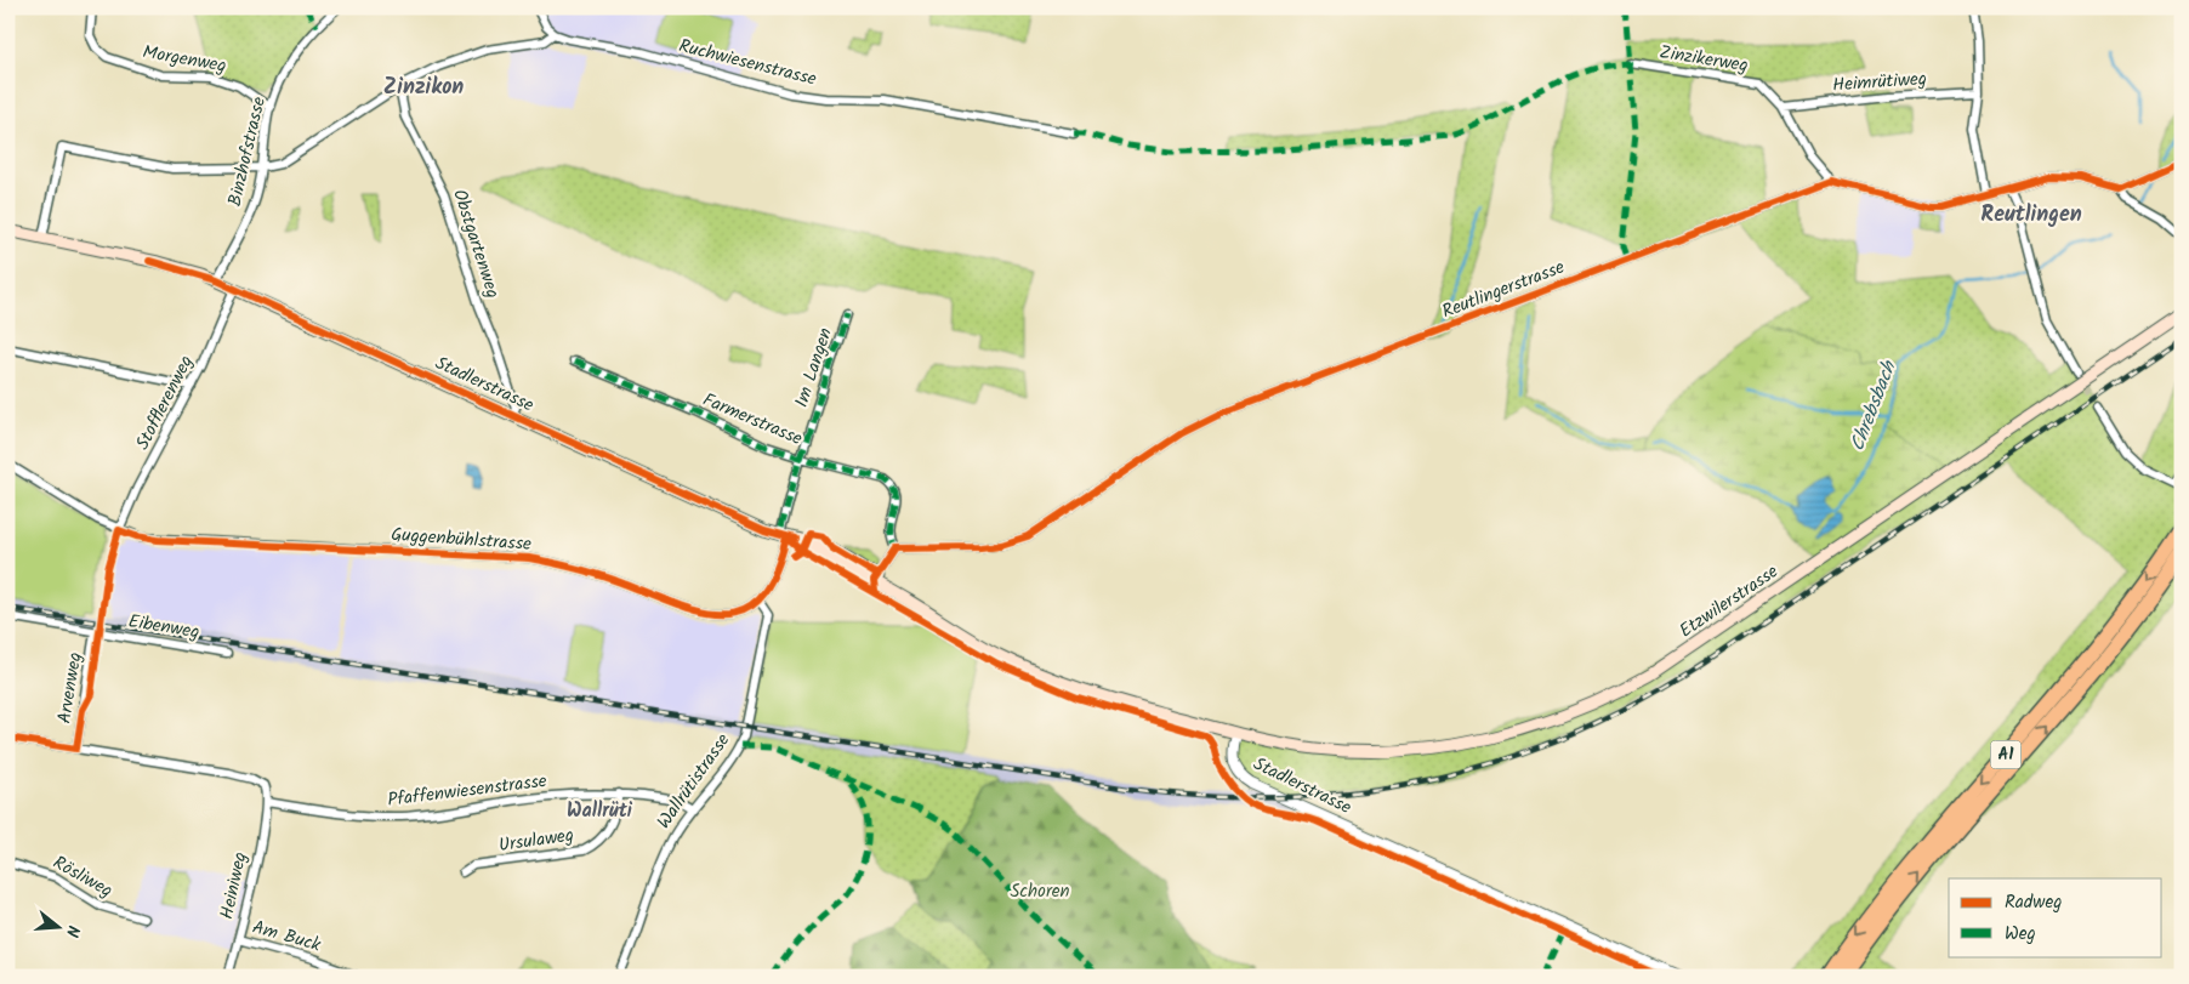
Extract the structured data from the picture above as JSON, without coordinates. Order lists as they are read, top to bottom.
{
  "streets": {
    "highway": ["A1"],
    "main road": ["Stadlerstrasse", "Etzwilerstrasse"],
    "street": [
      "Morgenweg",
      "Zinzikerweg",
      "Ruchwiesenstrasse",
      "Heimrütiweg",
      "Binzhofstrasse",
      "Obstgartenweg",
      "Reutlingerstrasse",
      "Im Langen",
      "Stofflerenweg",
      "Farmerstrasse",
      "Guggenbühlstrasse",
      "Eibenweg",
      "Arvenweg",
      "Wallrütistrasse",
      "Pfaffenwiesenstrasse",
      "Ursulaweg",
      "Rösliweg",
      "Heiniweg",
      "Am Buck"
    ]
  },
  "crossings": [
    ["Morgenweg", "Binzhofstrasse"],
    ["Zinzikerweg", "Heimrütiweg"],
    ["Zinzikerweg", "Reutlingerstrasse"],
    ["Binzhofstrasse", "Stadlerstrasse"],
    ["Obstgartenweg", "Stadlerstrasse"],
    ["Reutlingerstrasse", "Farmerstrasse"],
    ["Im Langen", "Stadlerstrasse"],
    ["Im Langen", "Farmerstrasse"],
    ["Stadlerstrasse", "Stofflerenweg"],
    ["Stadlerstrasse", "Etzwilerstrasse"],
    ["Stofflerenweg", "Guggenbühlstrasse"],
    ["Guggenbühlstrasse", "Wallrütistrasse"],
    ["Eibenweg", "Arvenweg"],
    ["Wallrütistrasse", "Pfaffenwiesenstrasse"],
    ["Pfaffenwiesenstrasse", "Ursulaweg"],
    ["Pfaffenwiesenstrasse", "Heiniweg"],
    ["Heiniweg", "Am Buck"]
  ],
  "districts": ["Zinzikon", "Reutlingen", "Wallrüti"],
  "water": ["Chrebsbach"],
  "parks": ["Schoren"],
  "legend": ["Radweg", "Weg"],
  "north": "right"
}
